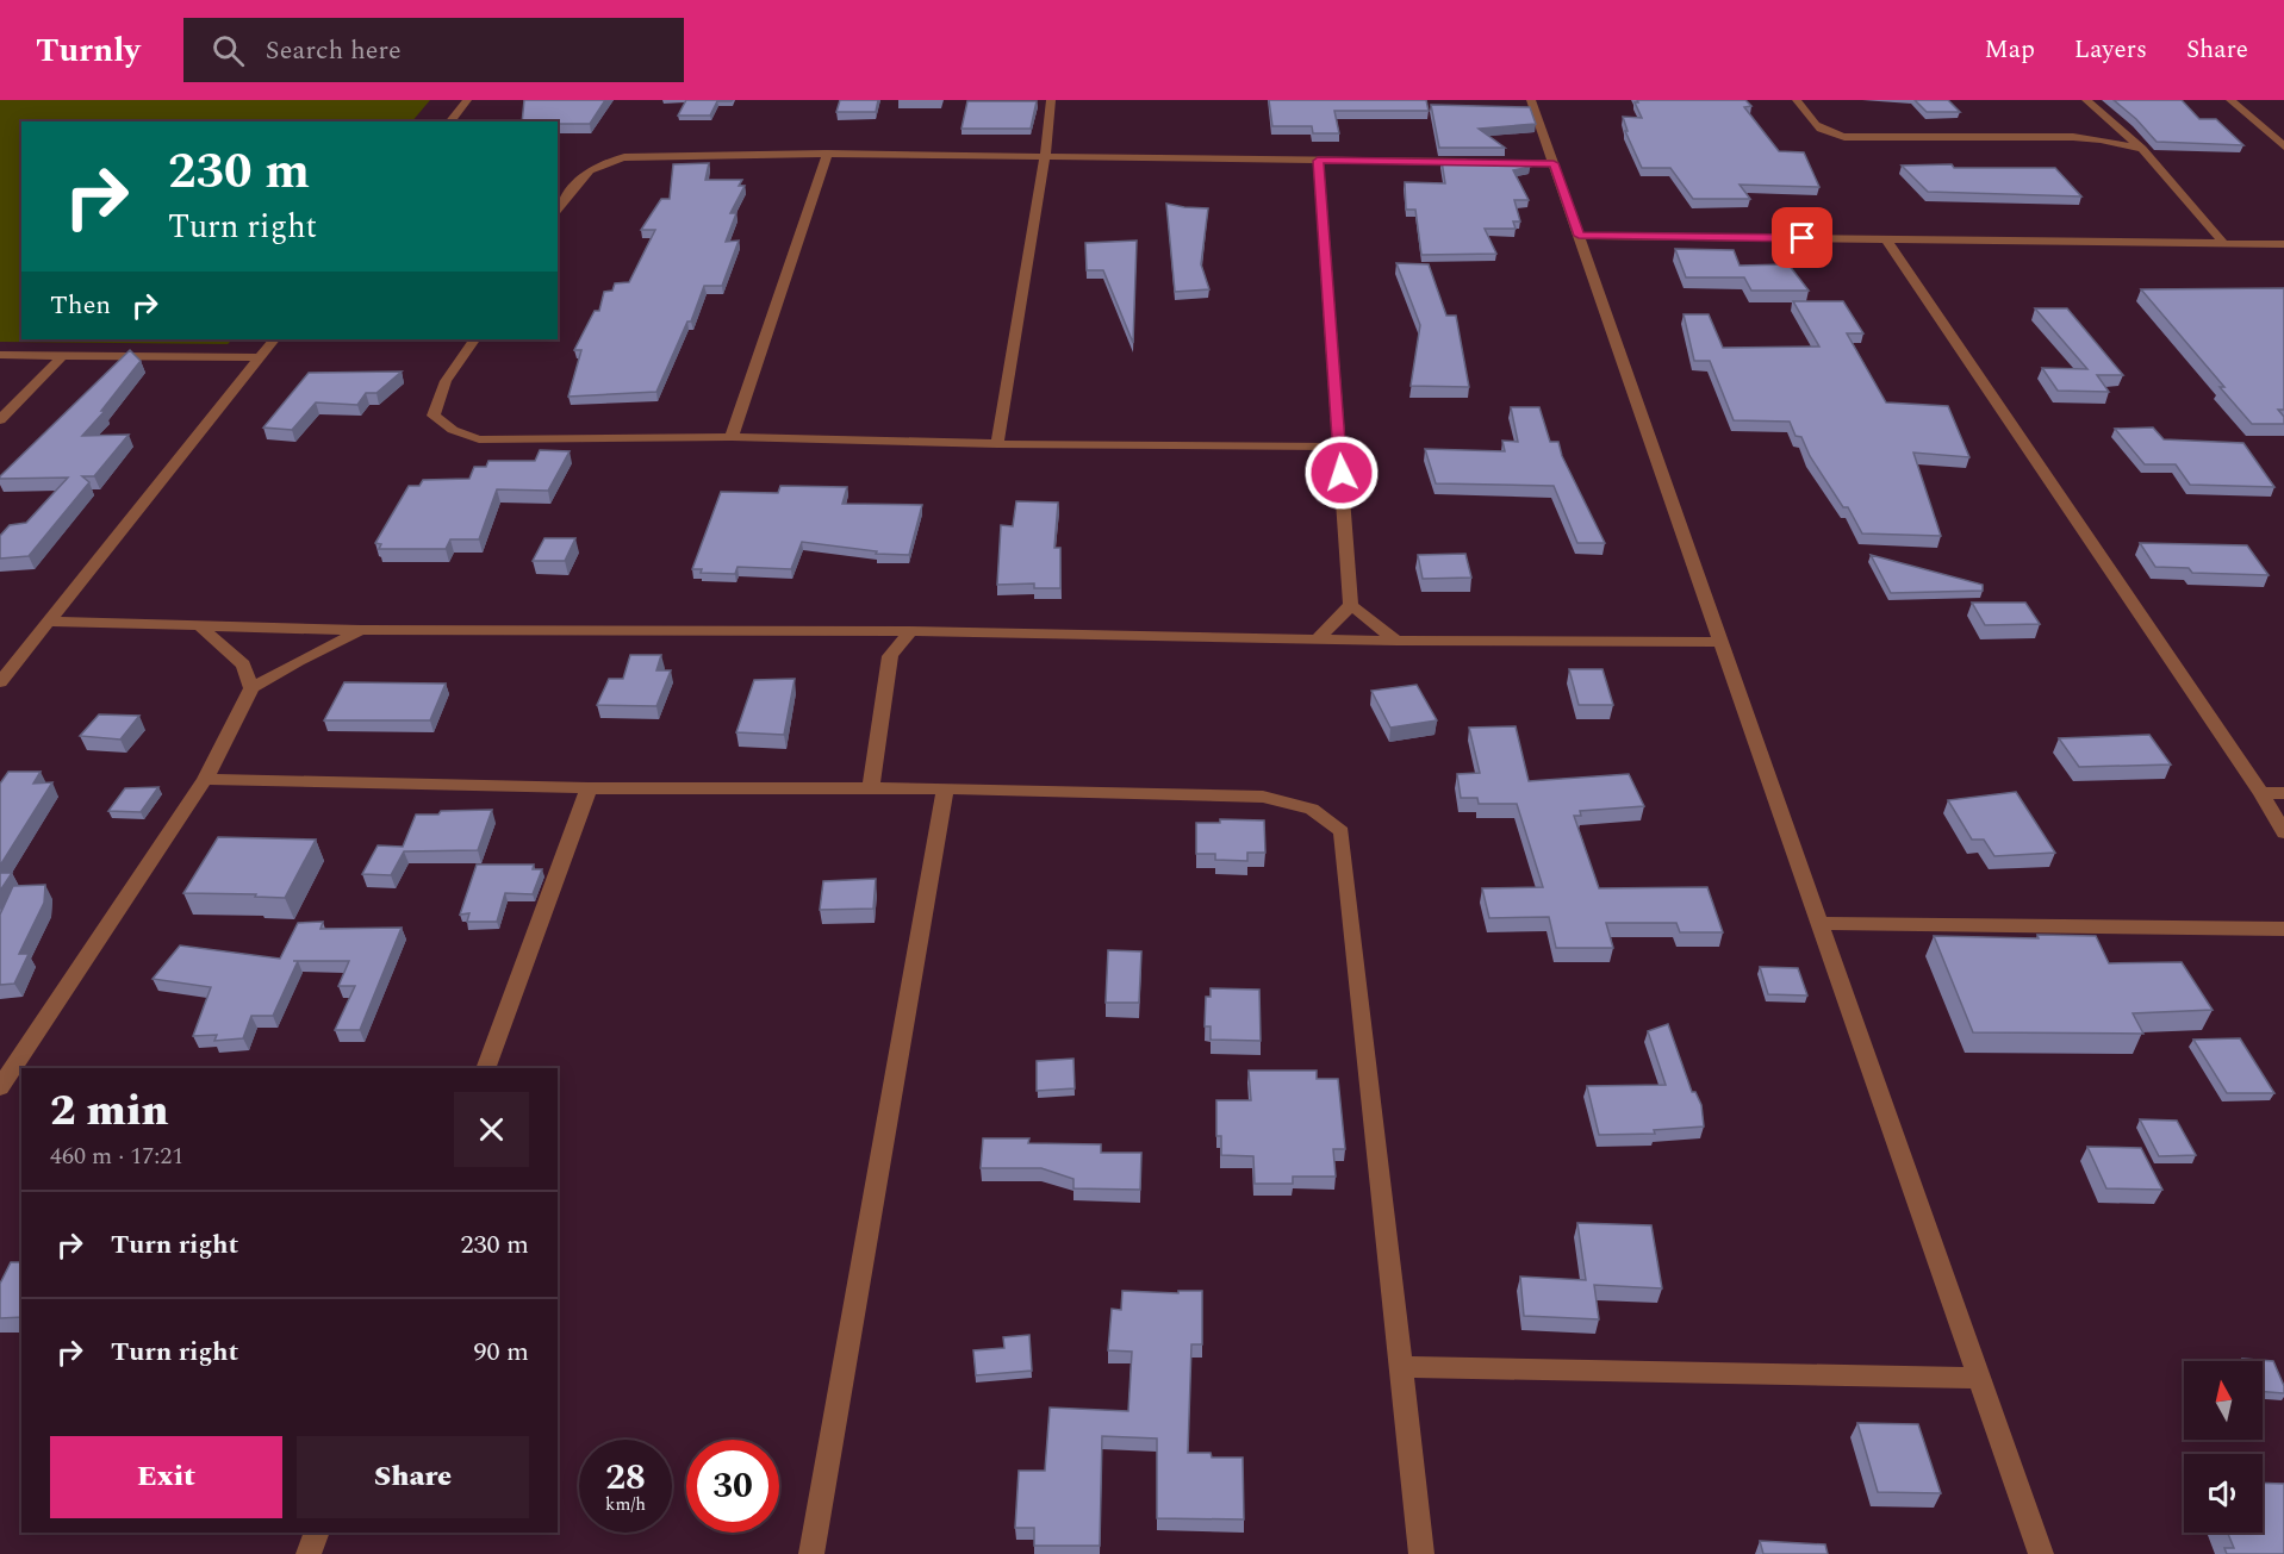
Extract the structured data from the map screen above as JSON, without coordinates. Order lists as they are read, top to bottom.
{
  "north": "top",
  "page": {
    "header": "Turnly",
    "search": "Search here",
    "nav": ["Map", "Layers", "Share"],
    "turn": ["230 m", "Turn right"],
    "then": "Then",
    "heading": ["2 min", "460 m · 17:21"],
    "list": [
      {
        "name": "Turn right",
        "value": "230 m"
      },
      {
        "name": "Turn right",
        "value": "90 m"
      }
    ],
    "buttons": ["Exit", "Share"],
    "speed": "28 km/h",
    "limit": "30"
  }
}
